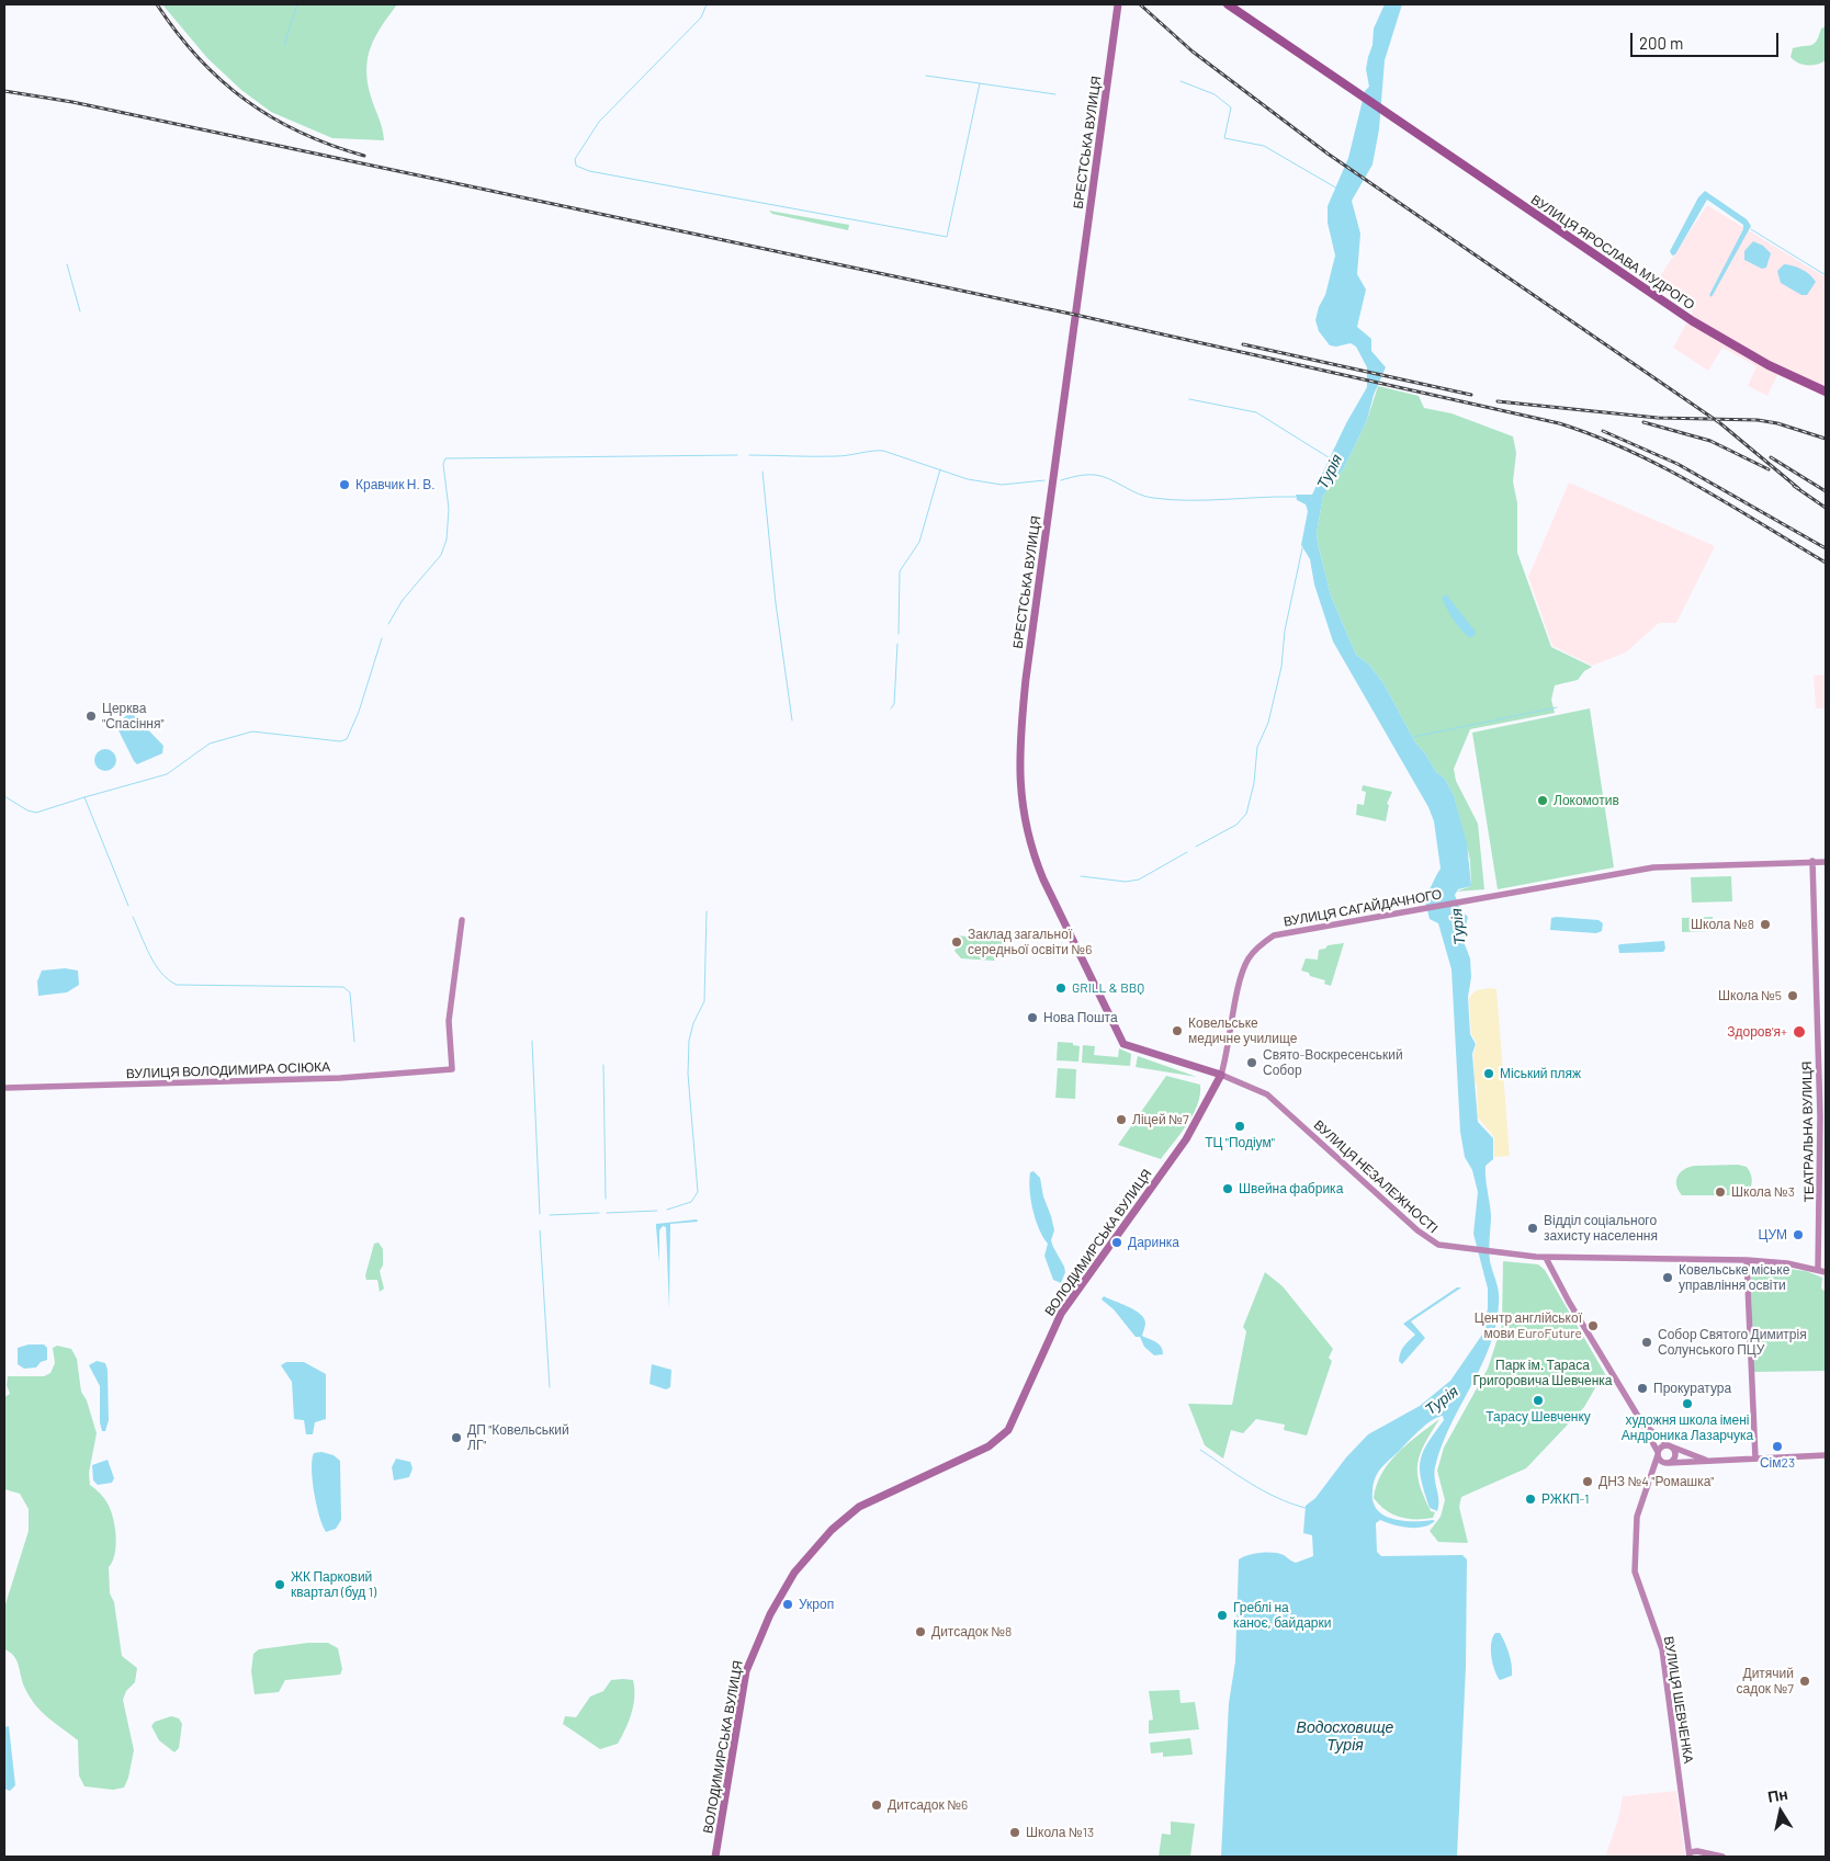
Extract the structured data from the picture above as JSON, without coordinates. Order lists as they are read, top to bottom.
{
  "streets": {
    "highway": ["ВУЛИЦЯ ЯРОСЛАВА МУДРОГО"],
    "main road": ["БРЕСТСЬКА ВУЛИЦЯ", "ВОЛОДИМИРСЬКА ВУЛИЦЯ"],
    "street": [
      "ВУЛИЦЯ САГАЙДАЧНОГО",
      "ВУЛИЦЯ ВОЛОДИМИРА ОСІЮКА",
      "ТЕАТРАЛЬНА ВУЛИЦЯ",
      "ВУЛИЦЯ НЕЗАЛЕЖНОСТІ",
      "ВУЛИЦЯ ШЕВЧЕНКА"
    ]
  },
  "crossings": [
    ["БРЕСТСЬКА ВУЛИЦЯ", "ВУЛИЦЯ САГАЙДАЧНОГО"],
    ["БРЕСТСЬКА ВУЛИЦЯ", "ВУЛИЦЯ НЕЗАЛЕЖНОСТІ"],
    ["БРЕСТСЬКА ВУЛИЦЯ", "ВОЛОДИМИРСЬКА ВУЛИЦЯ"],
    ["ВУЛИЦЯ САГАЙДАЧНОГО", "ТЕАТРАЛЬНА ВУЛИЦЯ"],
    ["ВУЛИЦЯ САГАЙДАЧНОГО", "ВУЛИЦЯ НЕЗАЛЕЖНОСТІ"],
    ["ВУЛИЦЯ САГАЙДАЧНОГО", "ВОЛОДИМИРСЬКА ВУЛИЦЯ"],
    ["ТЕАТРАЛЬНА ВУЛИЦЯ", "ВУЛИЦЯ НЕЗАЛЕЖНОСТІ"],
    ["ВУЛИЦЯ НЕЗАЛЕЖНОСТІ", "ВОЛОДИМИРСЬКА ВУЛИЦЯ"]
  ],
  "water": ["Турія", "Водосховище Турія"],
  "parks": ["Парк ім. Тараса Григоровича Шевченка"],
  "places": [
    "Кравчик Н. В.",
    "Церква \"Спасіння\"",
    "Локомотив",
    "Школа №8",
    "Заклад загальної середньої освіти №6",
    "GRILL & BBQ",
    "Школа №5",
    "Нова Пошта",
    "Ковельське медичне училище",
    "Здоров'я+",
    "Свято-Воскресенський Собор",
    "Міський пляж",
    "Ліцей №7",
    "ТЦ \"Подіум\"",
    "Швейна фабрика",
    "Школа №3",
    "Відділ соціального захисту населення",
    "ЦУМ",
    "Даринка",
    "Ковельське міське управління освіти",
    "Центр англійської мови EuroFuture",
    "Собор Святого Димитрія Солунського ПЦУ",
    "Прокуратура",
    "Тарасу Шевченку",
    "художня школа імені Андроника Лазарчука",
    "ДП \"Ковельський ЛГ\"",
    "Сім23",
    "ДНЗ №4 \"Ромашка\"",
    "РЖКП-1",
    "ЖК Парковий квартал (буд 1)",
    "Укроп",
    "Греблі на каноє, байдарки",
    "Дитсадок №8",
    "Дитячий садок №7",
    "Дитсадок №6",
    "Школа №13"
  ],
  "scale_bar": "200 m",
  "north": "top"
}
